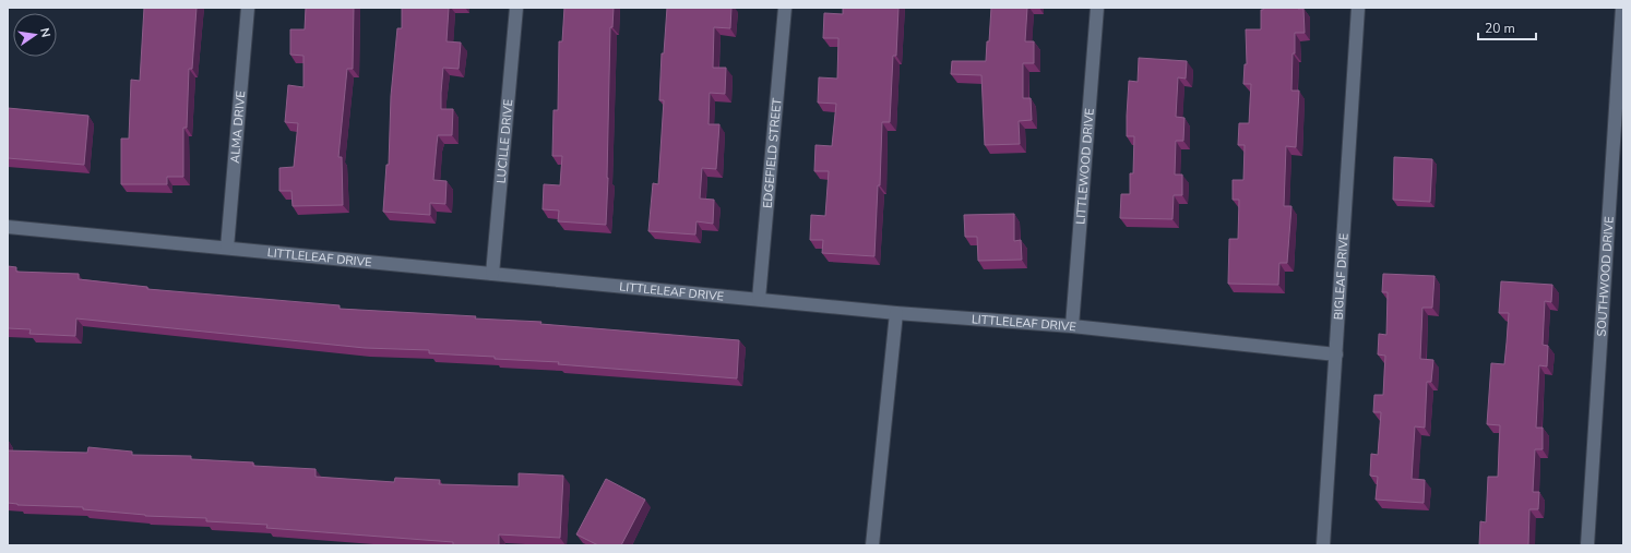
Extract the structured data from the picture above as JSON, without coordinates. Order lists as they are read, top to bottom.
{
  "streets": {
    "street": [
      "ALMA DRIVE",
      "LUCILLE DRIVE",
      "EDGEFIELD STREET",
      "LITTLEWOOD DRIVE",
      "LITTLELEAF DRIVE",
      "BIGLEAF DRIVE",
      "SOUTHWOOD DRIVE"
    ]
  },
  "crossings": [
    ["ALMA DRIVE", "LITTLELEAF DRIVE"],
    ["LUCILLE DRIVE", "LITTLELEAF DRIVE"],
    ["EDGEFIELD STREET", "LITTLELEAF DRIVE"],
    ["LITTLEWOOD DRIVE", "LITTLELEAF DRIVE"],
    ["LITTLELEAF DRIVE", "BIGLEAF DRIVE"]
  ],
  "scale_bar": "20 m",
  "north": "right"
}
